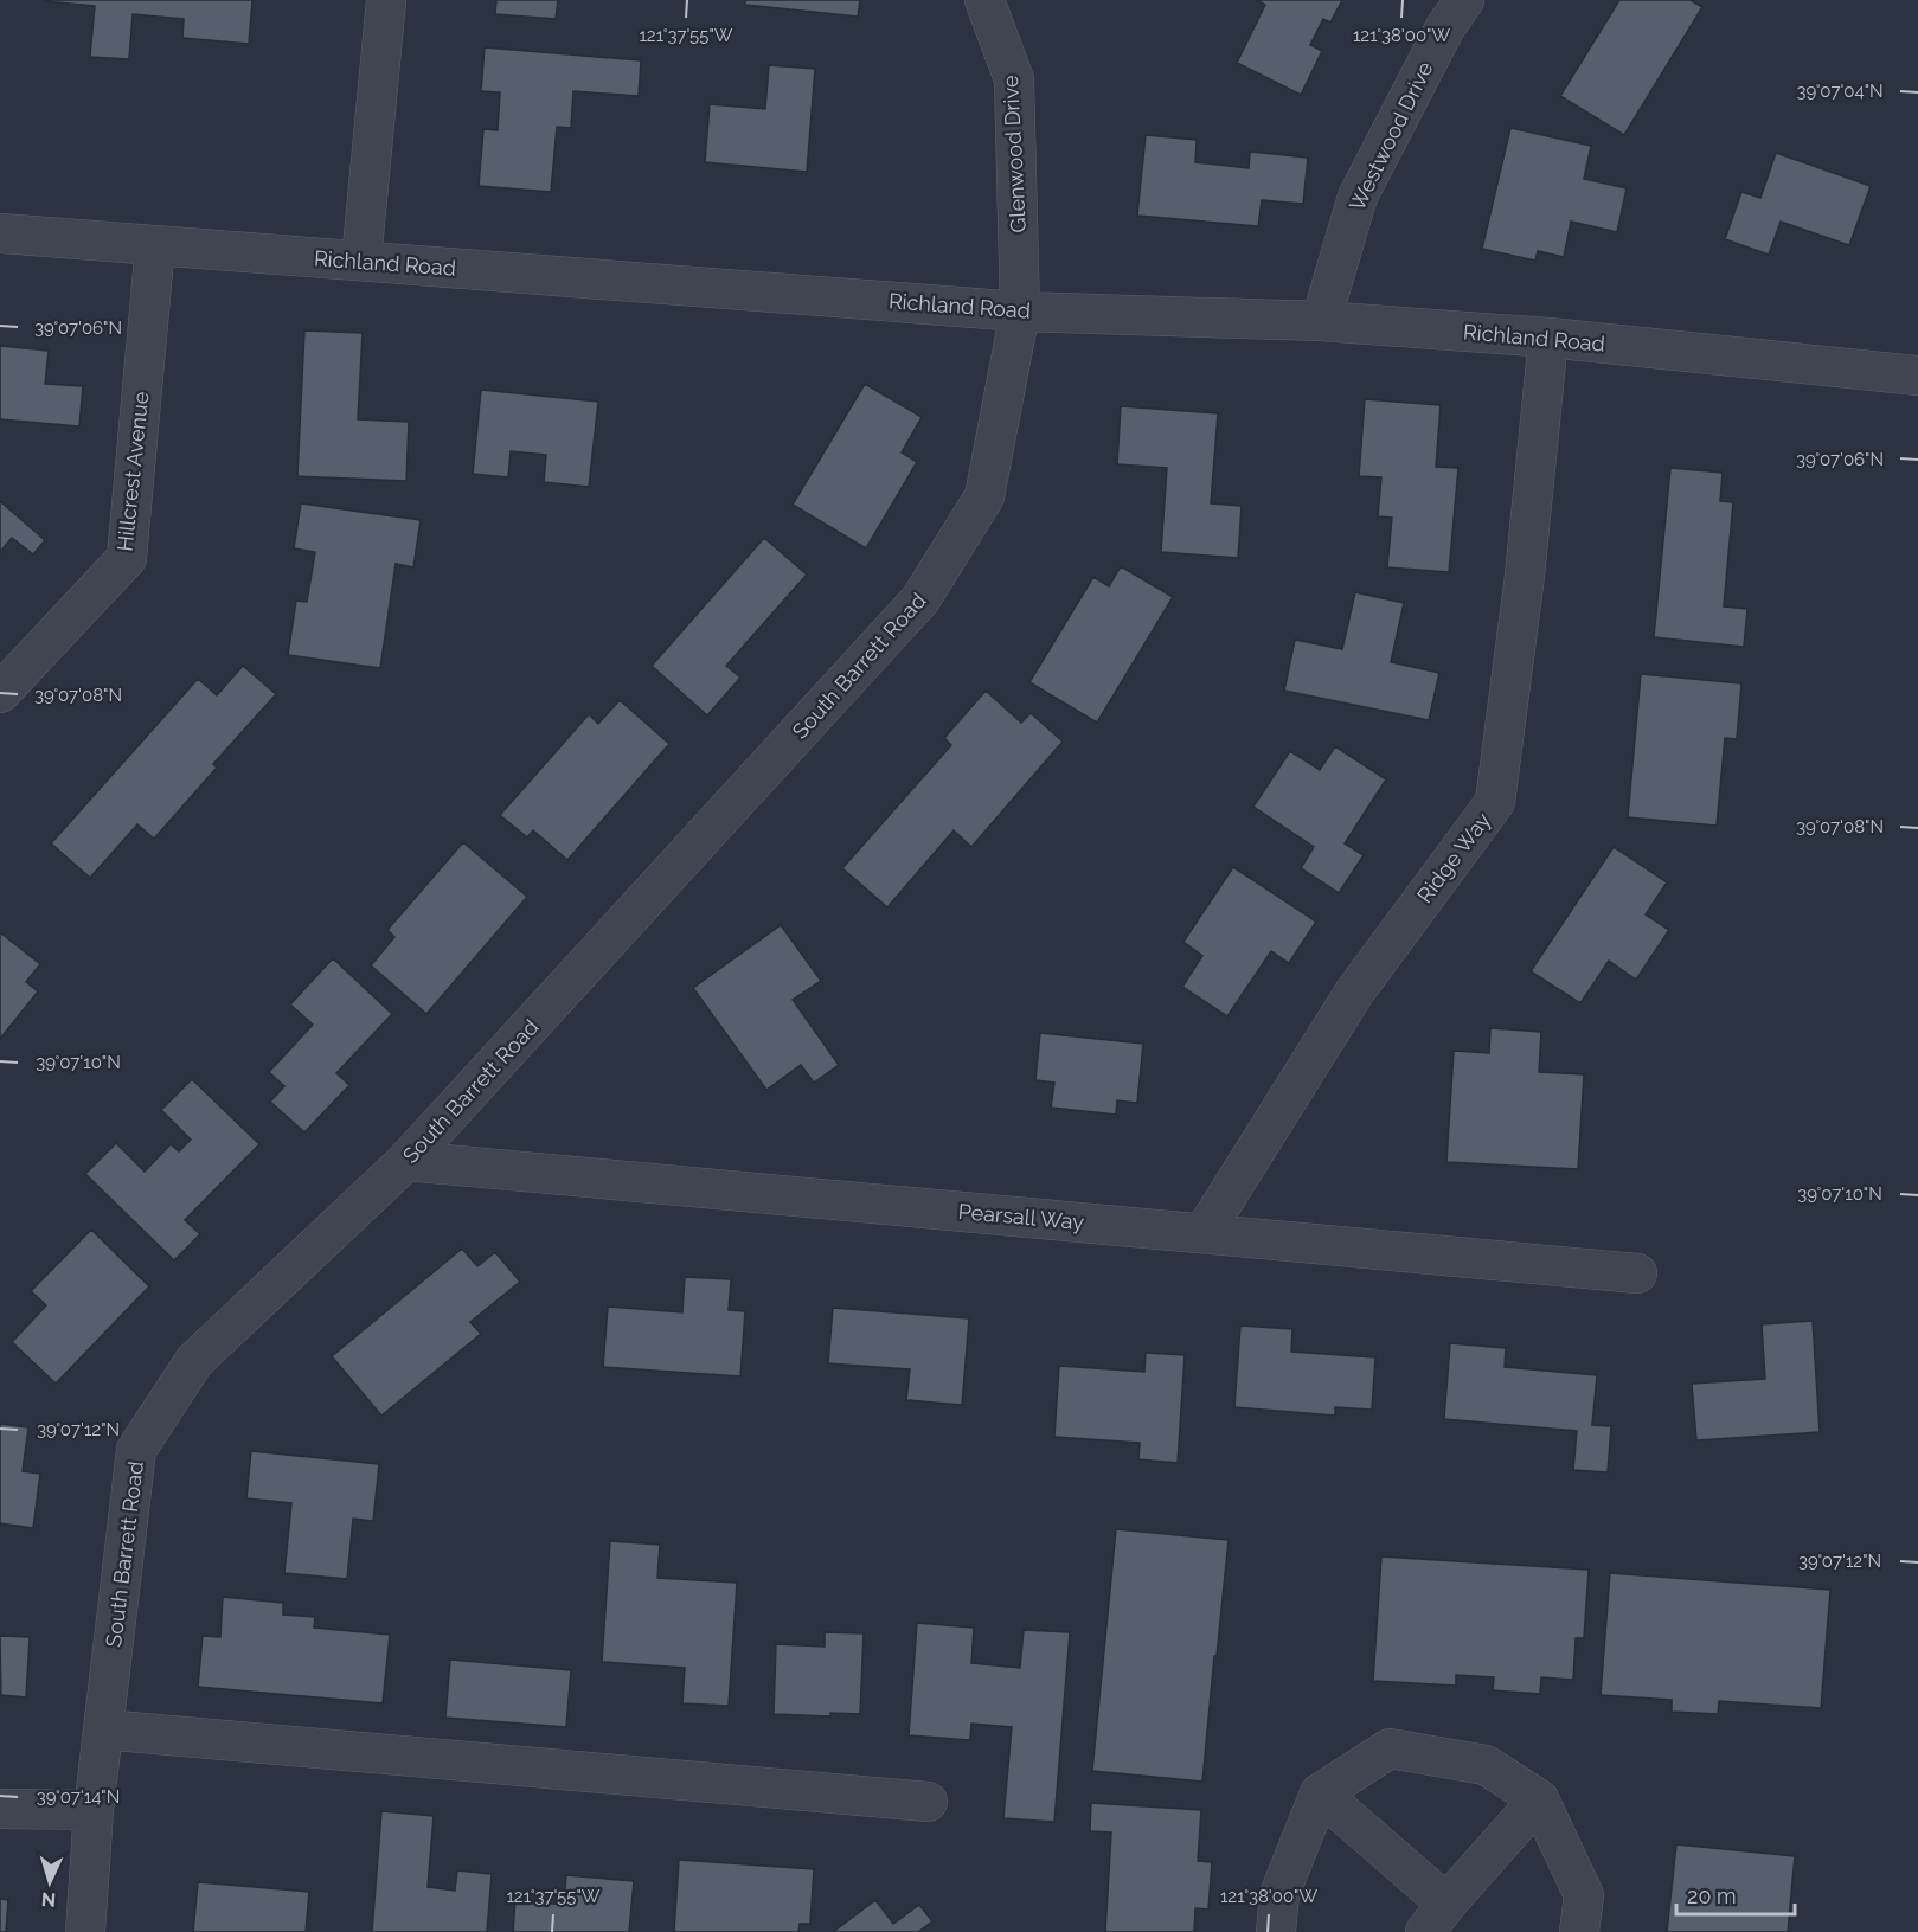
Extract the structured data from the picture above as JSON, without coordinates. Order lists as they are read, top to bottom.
{
  "streets": {
    "street": [
      "Westwood Drive",
      "Glenwood Drive",
      "Richland Road",
      "Hillcrest Avenue",
      "South Barrett Road",
      "Ridge Way",
      "Pearsall Way"
    ]
  },
  "crossings": [
    ["Westwood Drive", "Richland Road"],
    ["Glenwood Drive", "Richland Road"],
    ["Glenwood Drive", "South Barrett Road"],
    ["Richland Road", "Hillcrest Avenue"],
    ["Richland Road", "South Barrett Road"],
    ["Richland Road", "Ridge Way"],
    ["South Barrett Road", "Pearsall Way"],
    ["Ridge Way", "Pearsall Way"]
  ],
  "scale_bar": "20 m",
  "north": "bottom",
  "coordinates": [
    "121°37'55\"W",
    "121°38'00\"W",
    "39°07'04\"N",
    "39°07'06\"N",
    "39°07'08\"N",
    "39°07'10\"N",
    "39°07'12\"N",
    "39°07'14\"N"
  ]
}
